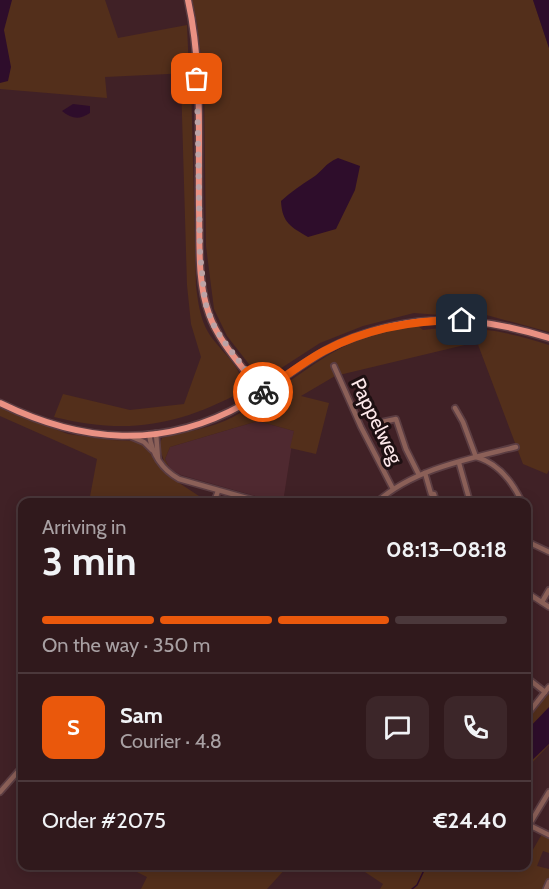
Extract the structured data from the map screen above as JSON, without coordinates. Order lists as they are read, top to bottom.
{
  "streets": {
    "street": ["Pappelweg"]
  },
  "page": {
    "heading": ["3 min", "Arriving in", "08:13–08:18"],
    "panel": [
      "Sam",
      "Courier · 4.8",
      "Order #2075",
      "€24.40"
    ],
    "bar": "On the way · 350 m",
    "round": "S"
  }
}
